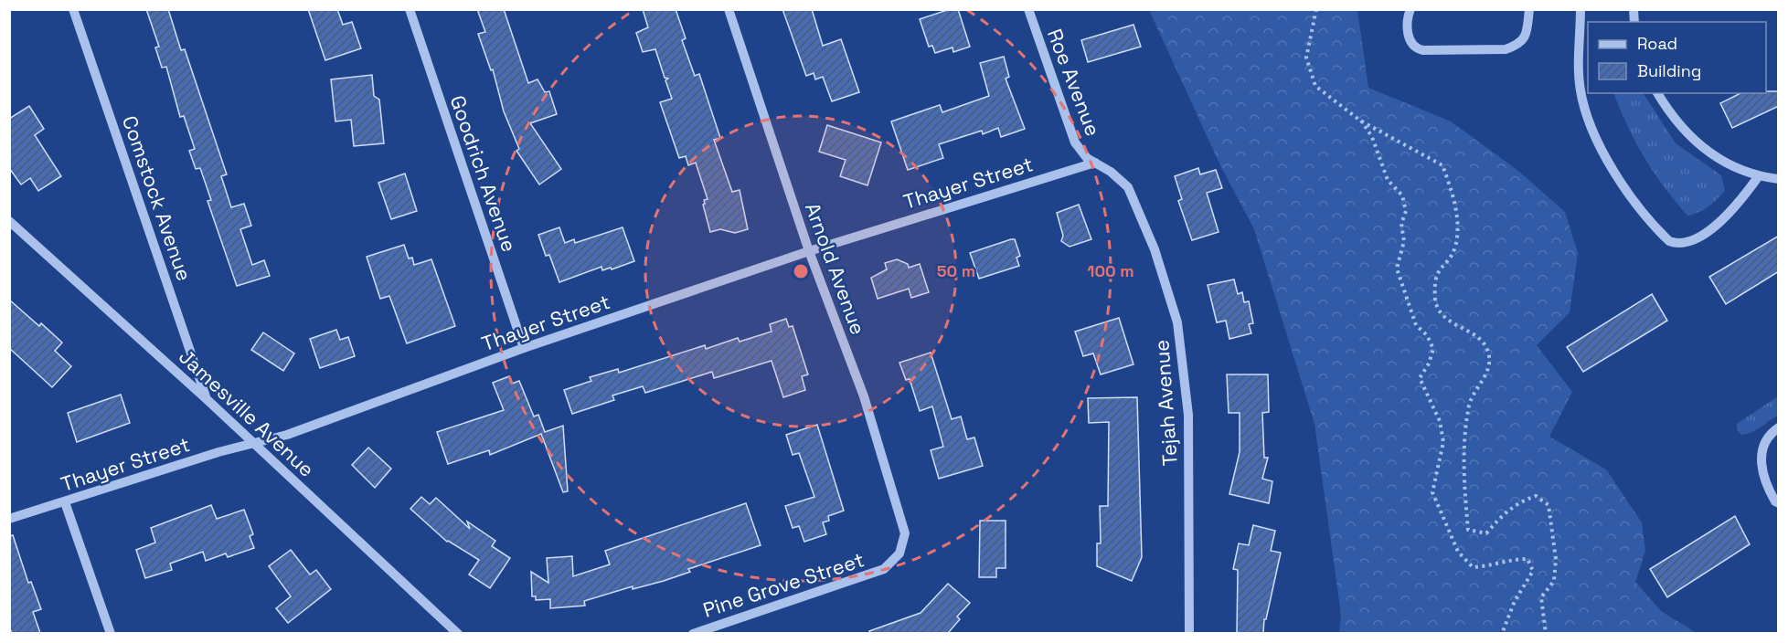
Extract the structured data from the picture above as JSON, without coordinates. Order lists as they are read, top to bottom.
{
  "streets": {
    "street": [
      "Roe Avenue",
      "Goodrich Avenue",
      "Thayer Street",
      "Comstock Avenue",
      "Arnold Avenue",
      "Tejah Avenue",
      "Jamesville Avenue",
      "Pine Grove Street"
    ]
  },
  "crossings": [
    ["Roe Avenue", "Thayer Street"],
    ["Roe Avenue", "Tejah Avenue"],
    ["Goodrich Avenue", "Thayer Street"],
    ["Thayer Street", "Arnold Avenue"],
    ["Thayer Street", "Tejah Avenue"],
    ["Thayer Street", "Jamesville Avenue"],
    ["Comstock Avenue", "Jamesville Avenue"],
    ["Arnold Avenue", "Pine Grove Street"]
  ],
  "legend": ["Road", "Building"],
  "rings": ["50 m", "100 m"]
}
